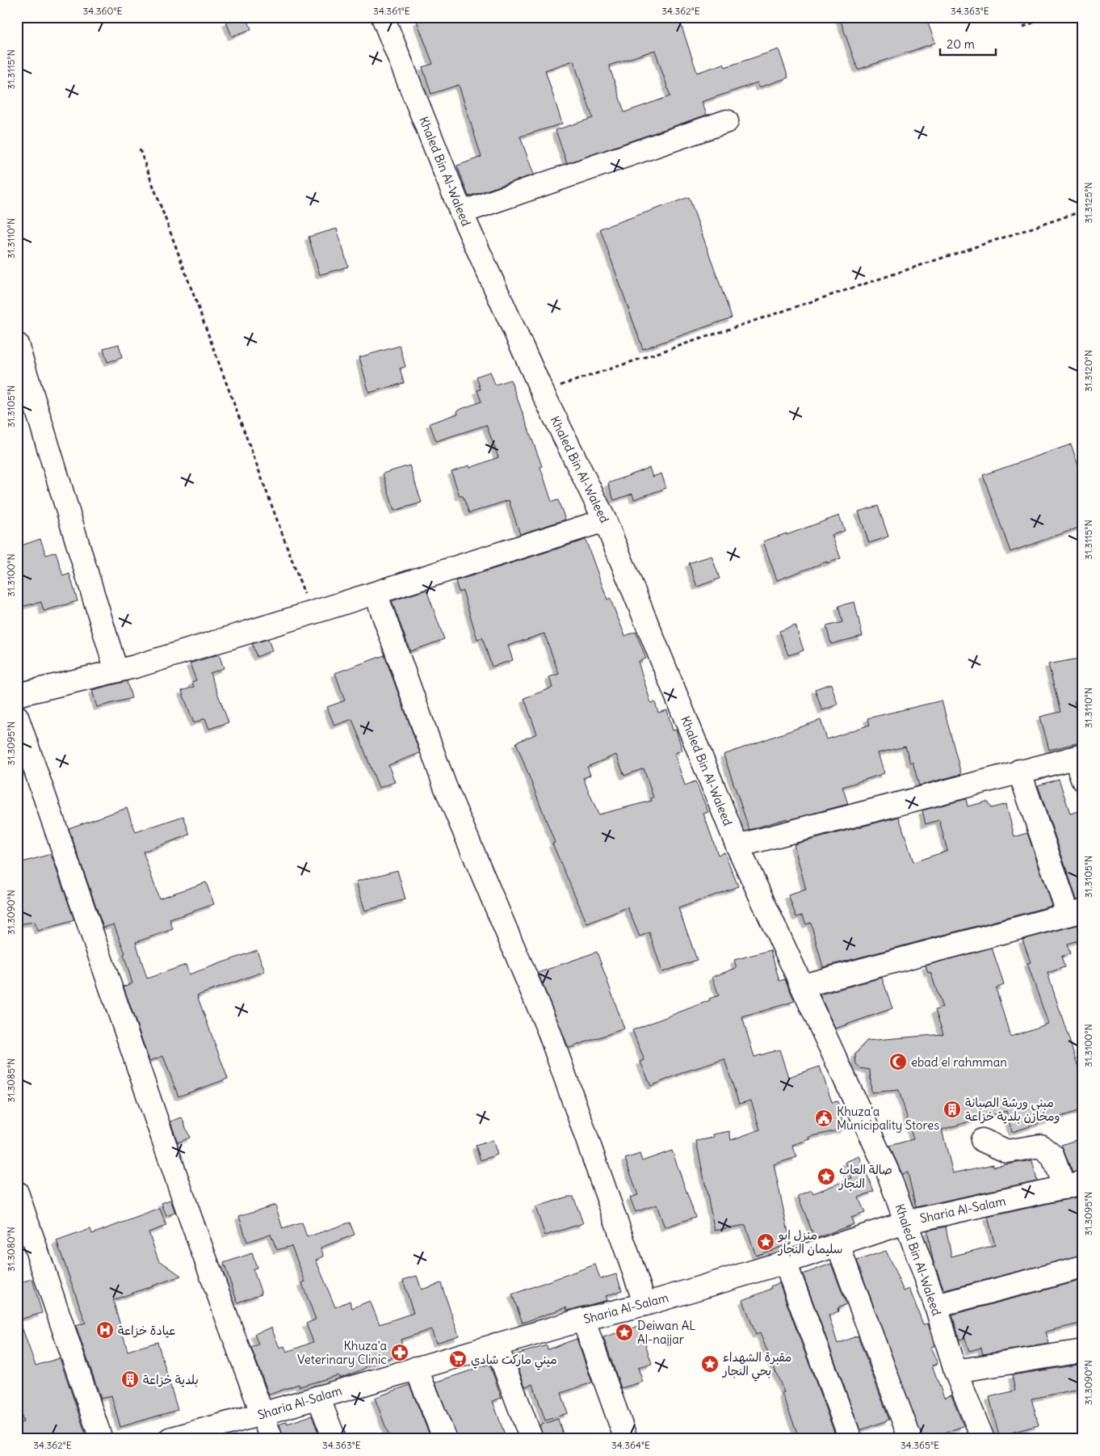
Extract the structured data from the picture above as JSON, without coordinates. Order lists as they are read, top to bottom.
{
  "streets": {
    "street": ["Khaled Bin Al-Waleed", "Sharia Al-Salam"]
  },
  "crossings": [
    ["Khaled Bin Al-Waleed", "Sharia Al-Salam"]
  ],
  "places": {
    "mosque": ["ebad el rahmman"],
    "building": ["مبنى ورشة الصيانة ومخازن بلدية خزاعة", "بلدية خزاعة"],
    "public building": ["Khuza'a Municipality Stores"],
    "place": [
      "صالة العاب النجار",
      "منزل ابو سليمان النجار",
      "Deiwan AL Al-najjar",
      "مقبرة الشهداء بحي النجار"
    ],
    "hospital": ["عيادة خزاعة"],
    "pharmacy": ["Khuza'a Veterinary Clinic"],
    "supermarket": ["ميني ماركت شادي"]
  },
  "scale_bar": "20 m",
  "coordinates": [
    "34.360°E",
    "34.361°E",
    "34.362°E",
    "34.363°E",
    "31.3115°N",
    "31.3125°N",
    "31.3110°N",
    "31.3120°N",
    "31.3105°N",
    "31.3100°N",
    "31.3095°N",
    "31.3090°N",
    "31.3085°N",
    "31.3080°N",
    "34.364°E",
    "34.365°E"
  ]
}
